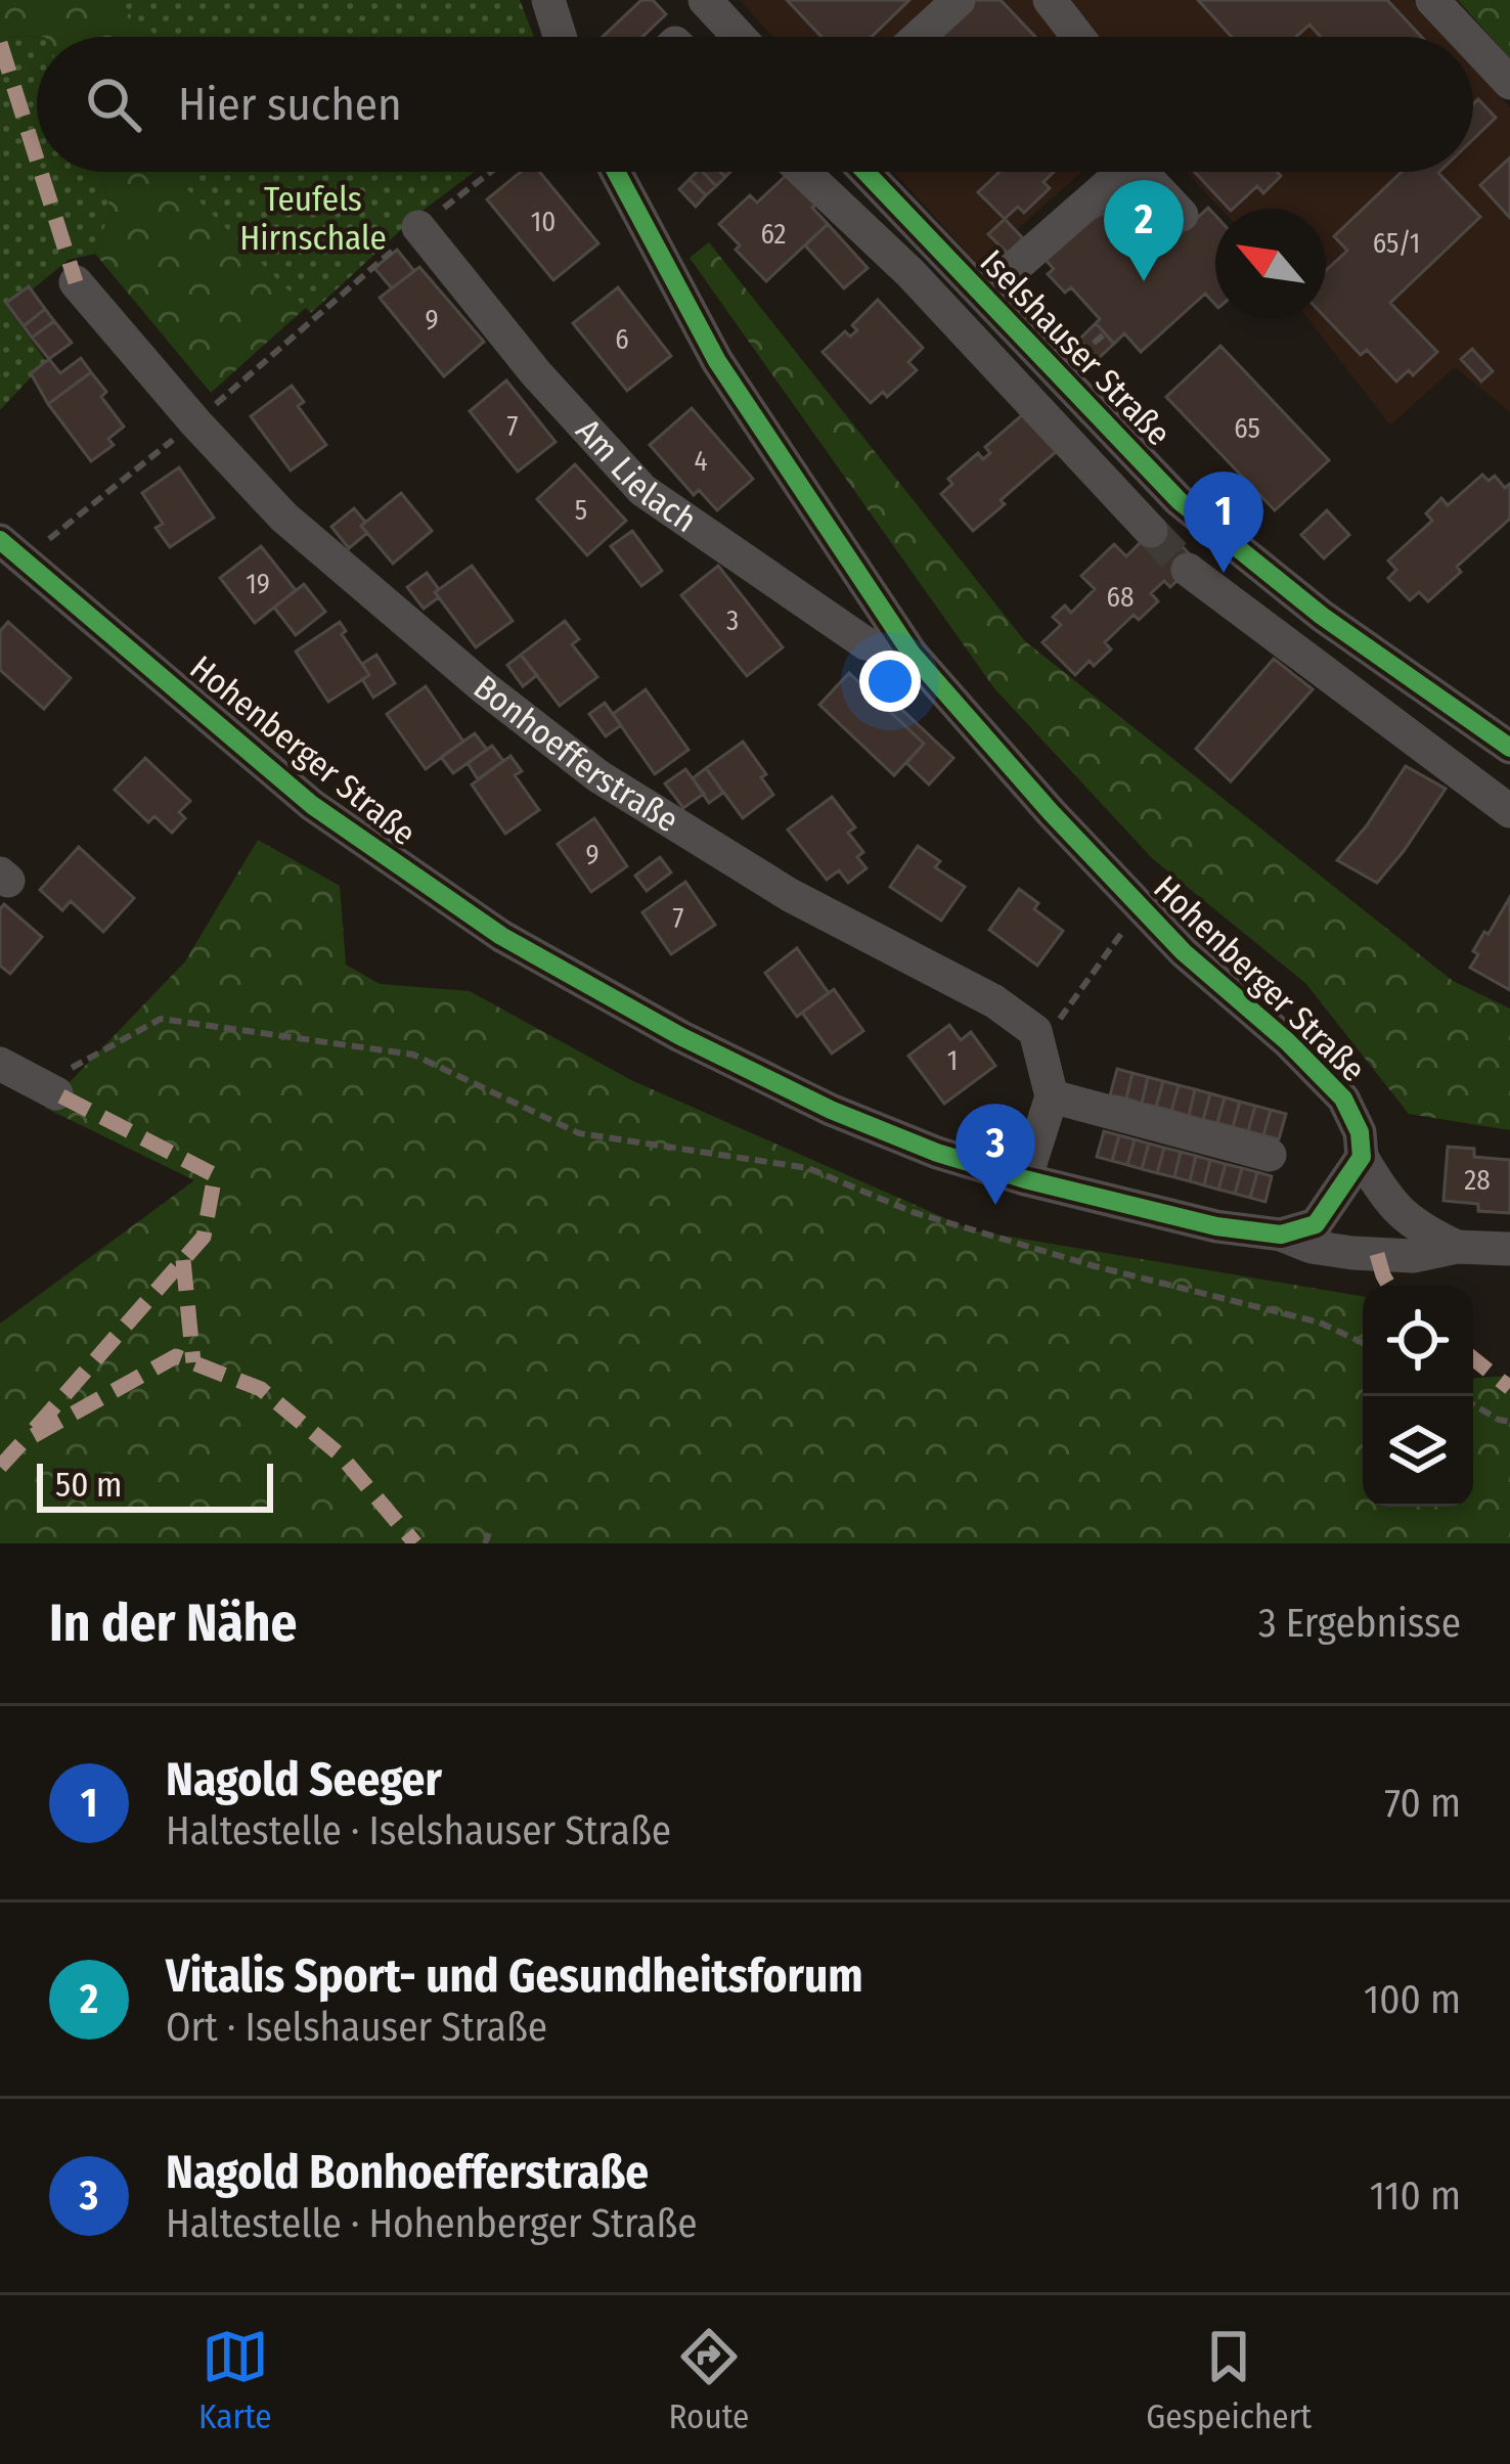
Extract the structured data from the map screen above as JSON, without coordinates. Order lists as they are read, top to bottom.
{
  "streets": {
    "street": [
      "Iselshauser Straße",
      "Am Lielach",
      "Hohenberger Straße",
      "Bonhoefferstraße"
    ]
  },
  "crossings": [
    ["Am Lielach", "Hohenberger Straße"]
  ],
  "parks": ["Teufels Hirnschale"],
  "house_numbers": [
    "10",
    "62",
    "65/1",
    "9",
    "6",
    "7",
    "65",
    "4",
    "5",
    "19",
    "68",
    "3",
    "9",
    "7",
    "1",
    "28"
  ],
  "scale_bar": "50 m",
  "north": "top left",
  "page": {
    "search": "Hier suchen",
    "pins": ["2", "1", "3"],
    "scale": "50 m",
    "heading": ["In der Nähe", "3 Ergebnisse"],
    "list": [
      {
        "mark": "1",
        "name": "Nagold Seeger",
        "note": "Haltestelle · Iselshauser Straße",
        "value": "70 m"
      },
      {
        "mark": "2",
        "name": "Vitalis Sport- und Gesundheitsforum",
        "note": "Ort · Iselshauser Straße",
        "value": "100 m"
      },
      {
        "mark": "3",
        "name": "Nagold Bonhoefferstraße",
        "note": "Haltestelle · Hohenberger Straße",
        "value": "110 m"
      }
    ],
    "nav": ["Karte", "Route", "Gespeichert"]
  }
}
